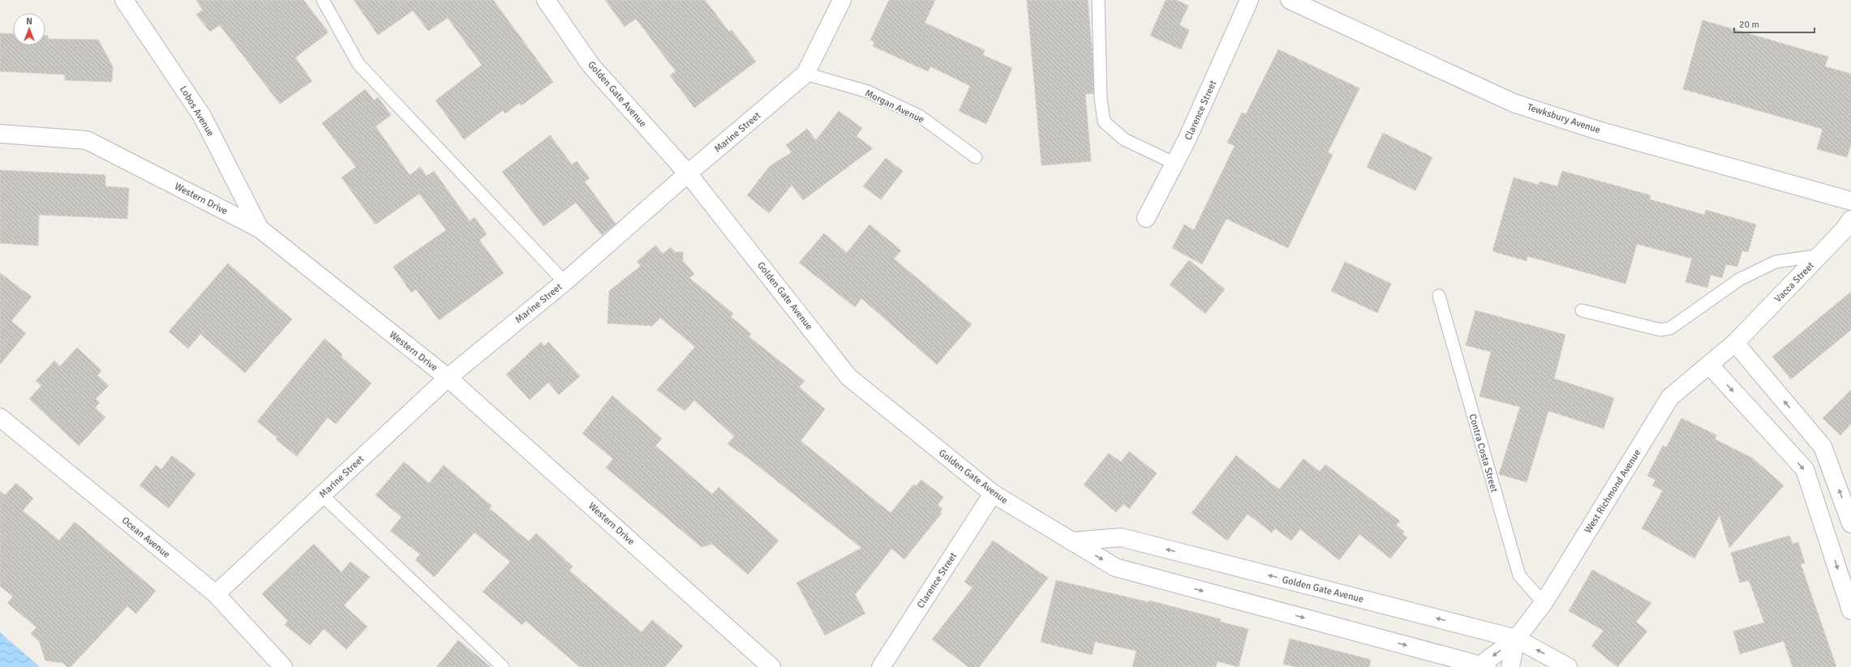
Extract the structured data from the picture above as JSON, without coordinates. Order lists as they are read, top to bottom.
{
  "streets": {
    "street": [
      "Golden Gate Avenue",
      "Clarence Street",
      "Lobos Avenue",
      "Tewksbury Avenue",
      "Marine Street",
      "Western Drive",
      "Vacca Street",
      "West Richmond Avenue",
      "Ocean Avenue"
    ],
    "lane": ["Morgan Avenue", "Contra Costa Street"]
  },
  "crossings": [
    ["Golden Gate Avenue", "Clarence Street"],
    ["Golden Gate Avenue", "Marine Street"],
    ["Golden Gate Avenue", "West Richmond Avenue"],
    ["Morgan Avenue", "Marine Street"],
    ["Lobos Avenue", "Western Drive"],
    ["Marine Street", "Western Drive"],
    ["Marine Street", "Ocean Avenue"],
    ["Vacca Street", "West Richmond Avenue"],
    ["Contra Costa Street", "West Richmond Avenue"]
  ],
  "scale_bar": "20 m",
  "north": "top"
}
